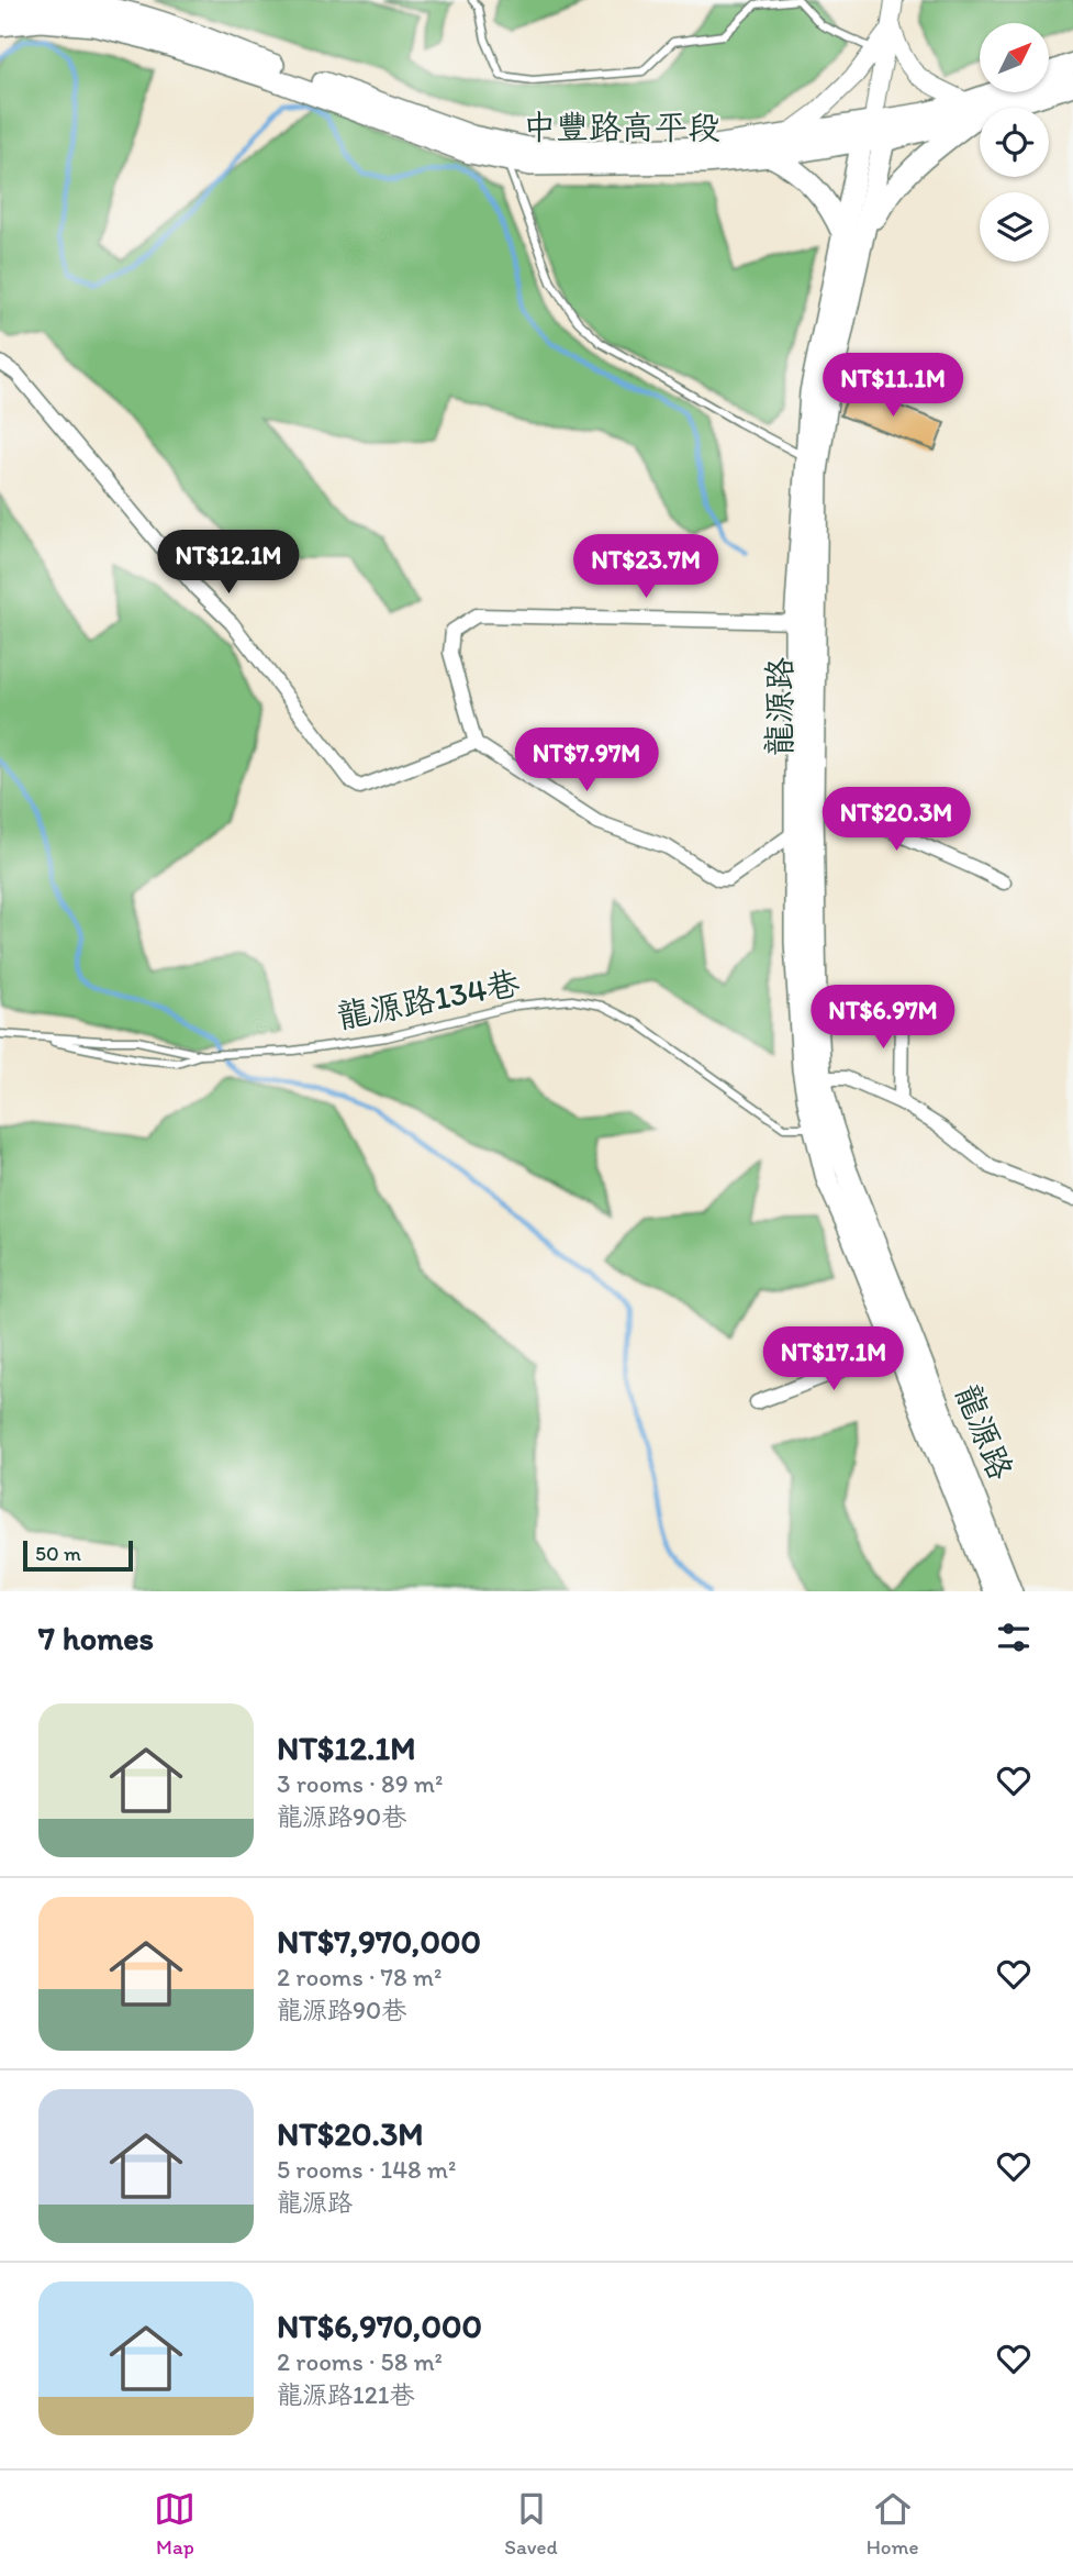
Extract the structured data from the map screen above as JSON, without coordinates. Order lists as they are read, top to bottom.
{
  "streets": {
    "main road": ["中豐路高平段", "龍源路"],
    "lane": ["龍源路134巷"]
  },
  "crossings": [
    ["中豐路高平段", "龍源路"],
    ["龍源路", "龍源路134巷"]
  ],
  "scale_bar": "50 m",
  "north": "top right",
  "page": {
    "price": [
      "NT$11.1M",
      "NT$12.1M",
      "NT$23.7M",
      "NT$7.97M",
      "NT$20.3M",
      "NT$6.97M",
      "NT$17.1M"
    ],
    "scale": "50 m",
    "heading": "7 homes",
    "list": [
      {
        "name": "NT$12.1M",
        "note": "3 rooms · 89 m² · 龍源路90巷"
      },
      {
        "name": "NT$7,970,000",
        "note": "2 rooms · 78 m² · 龍源路90巷"
      },
      {
        "name": "NT$20.3M",
        "note": "5 rooms · 148 m² · 龍源路"
      },
      {
        "name": "NT$6,970,000",
        "note": "2 rooms · 58 m² · 龍源路121巷"
      }
    ],
    "tabs": ["Map", "Saved", "Home"]
  }
}
